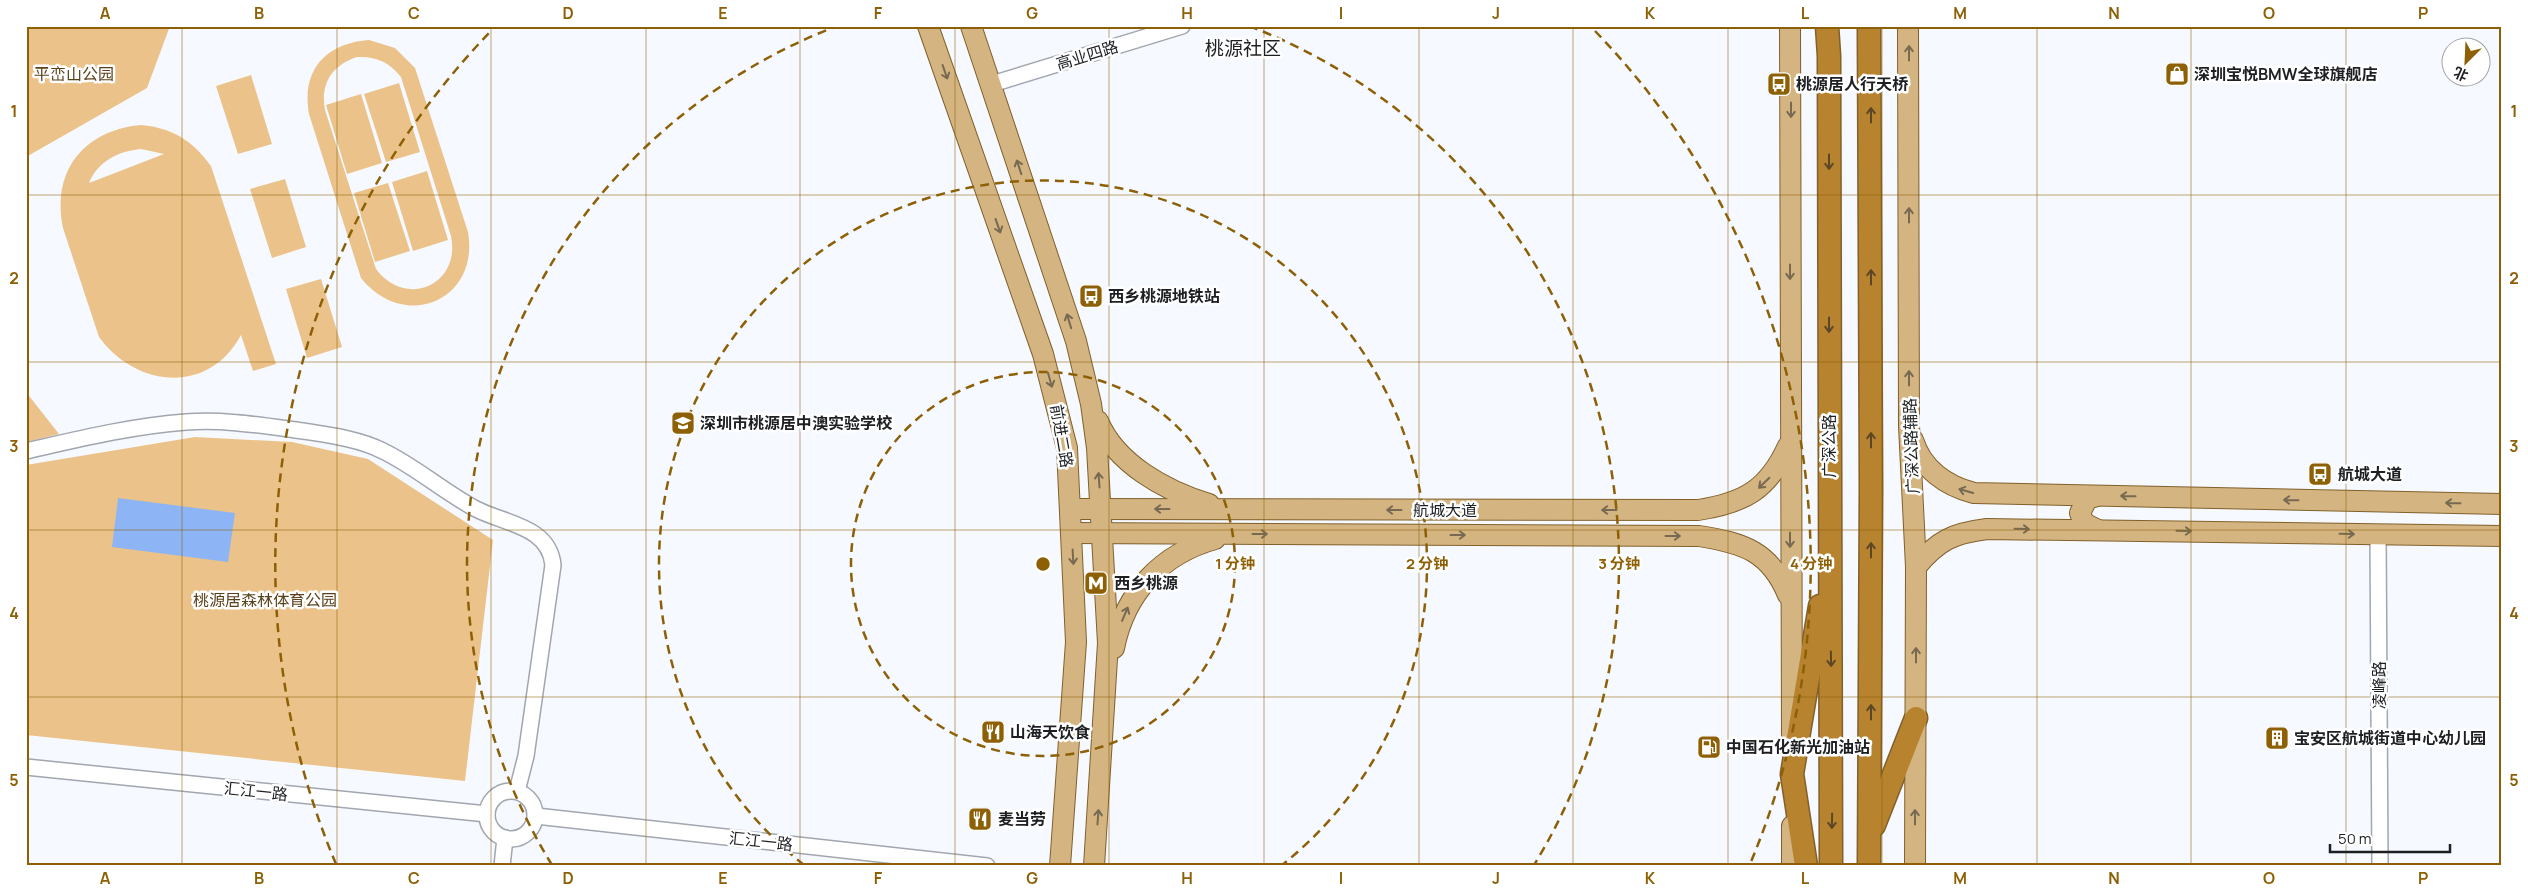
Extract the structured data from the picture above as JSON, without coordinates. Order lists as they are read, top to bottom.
{
  "streets": {
    "highway": ["广深公路"],
    "main road": ["前进二路", "广深公路辅路", "航城大道"],
    "street": ["高业四路", "凌峰路", "汇江一路"]
  },
  "crossings": [
    ["高业四路", "前进二路"],
    ["前进二路", "航城大道"]
  ],
  "districts": ["桃源社区"],
  "parks": ["平峦山公园", "桃源居森林体育公园"],
  "places": {
    "shop": ["深圳宝悦BMW全球旗舰店"],
    "bus stop": ["桃源居人行天桥", "西乡桃源地铁站", "航城大道"],
    "school or university": ["深圳市桃源居中澳实验学校"],
    "metro station": ["西乡桃源"],
    "restaurant": ["山海天饮食", "麦当劳"],
    "building": ["宝安区航城街道中心幼儿园"],
    "fuel station": ["中国石化新光加油站"]
  },
  "scale_bar": "50 m",
  "north": "bottom left",
  "grid": {
    "columns": [
      "A",
      "B",
      "C",
      "D",
      "E",
      "F",
      "G",
      "H",
      "I",
      "J",
      "K",
      "L",
      "M",
      "N",
      "O",
      "P"
    ],
    "rows": [
      "1",
      "2",
      "3",
      "4",
      "5"
    ]
  },
  "rings": [
    "1 分钟",
    "2 分钟",
    "3 分钟",
    "4 分钟"
  ]
}
